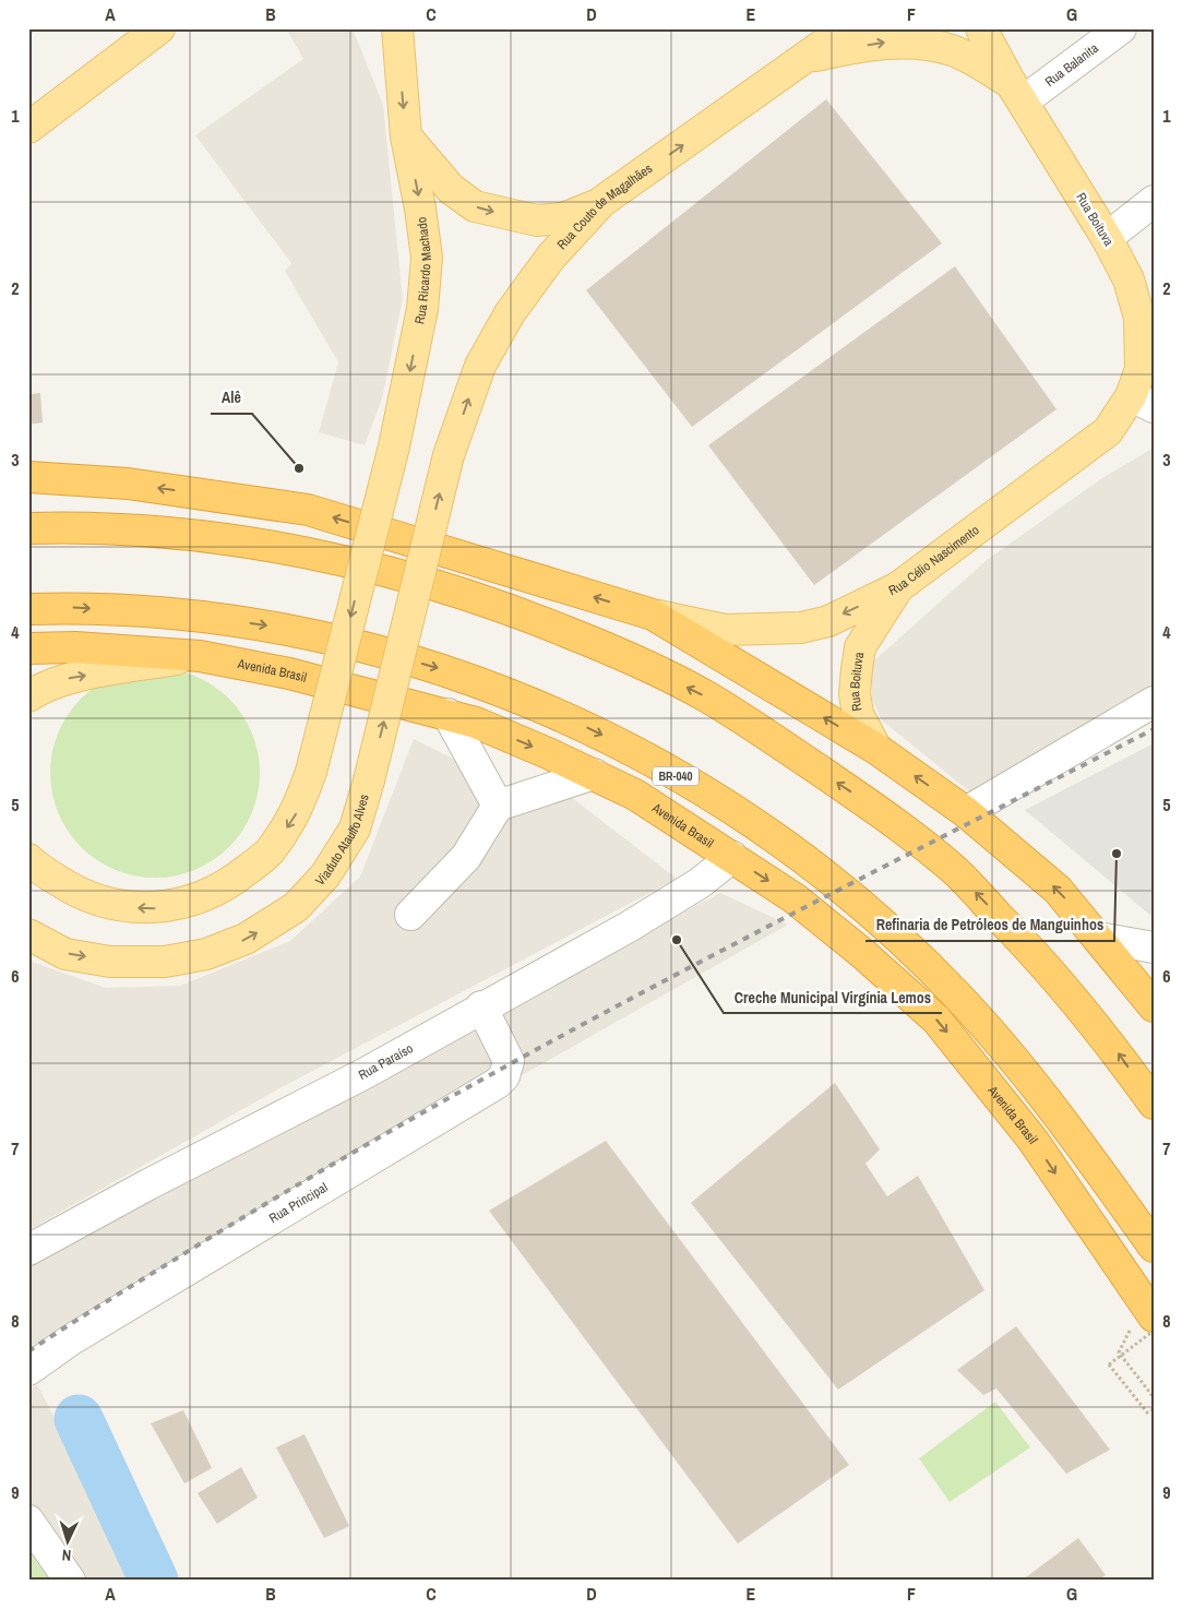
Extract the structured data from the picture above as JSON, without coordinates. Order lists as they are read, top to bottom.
{
  "streets": {
    "highway": ["Avenida Brasil", "BR-040"],
    "main road": [
      "Rua Couto de Magalhães",
      "Rua Boituva",
      "Rua Ricardo Machado",
      "Rua Célio Nascimento",
      "Viaduto Ataulfo Alves"
    ],
    "street": ["Rua Balanita", "Rua Paraíso", "Rua Principal"]
  },
  "crossings": [
    ["Rua Balanita", "Rua Boituva"],
    ["Rua Couto de Magalhães", "Rua Boituva"],
    ["Rua Couto de Magalhães", "Viaduto Ataulfo Alves"],
    ["Rua Boituva", "Rua Célio Nascimento"],
    ["Avenida Brasil", "Rua Paraíso"],
    ["Rua Paraíso", "Rua Principal"]
  ],
  "one_way": [
    "Rua Couto de Magalhães",
    "Rua Ricardo Machado",
    "Rua Célio Nascimento",
    "Viaduto Ataulfo Alves"
  ],
  "places": ["Alê", "Refinaria de Petróleos de Manguinhos", "Creche Municipal Virgínia Lemos"],
  "north": "bottom",
  "grid": {
    "columns": [
      "A",
      "B",
      "C",
      "D",
      "E",
      "F",
      "G"
    ],
    "rows": [
      "1",
      "2",
      "3",
      "4",
      "5",
      "6",
      "7",
      "8",
      "9"
    ]
  }
}
